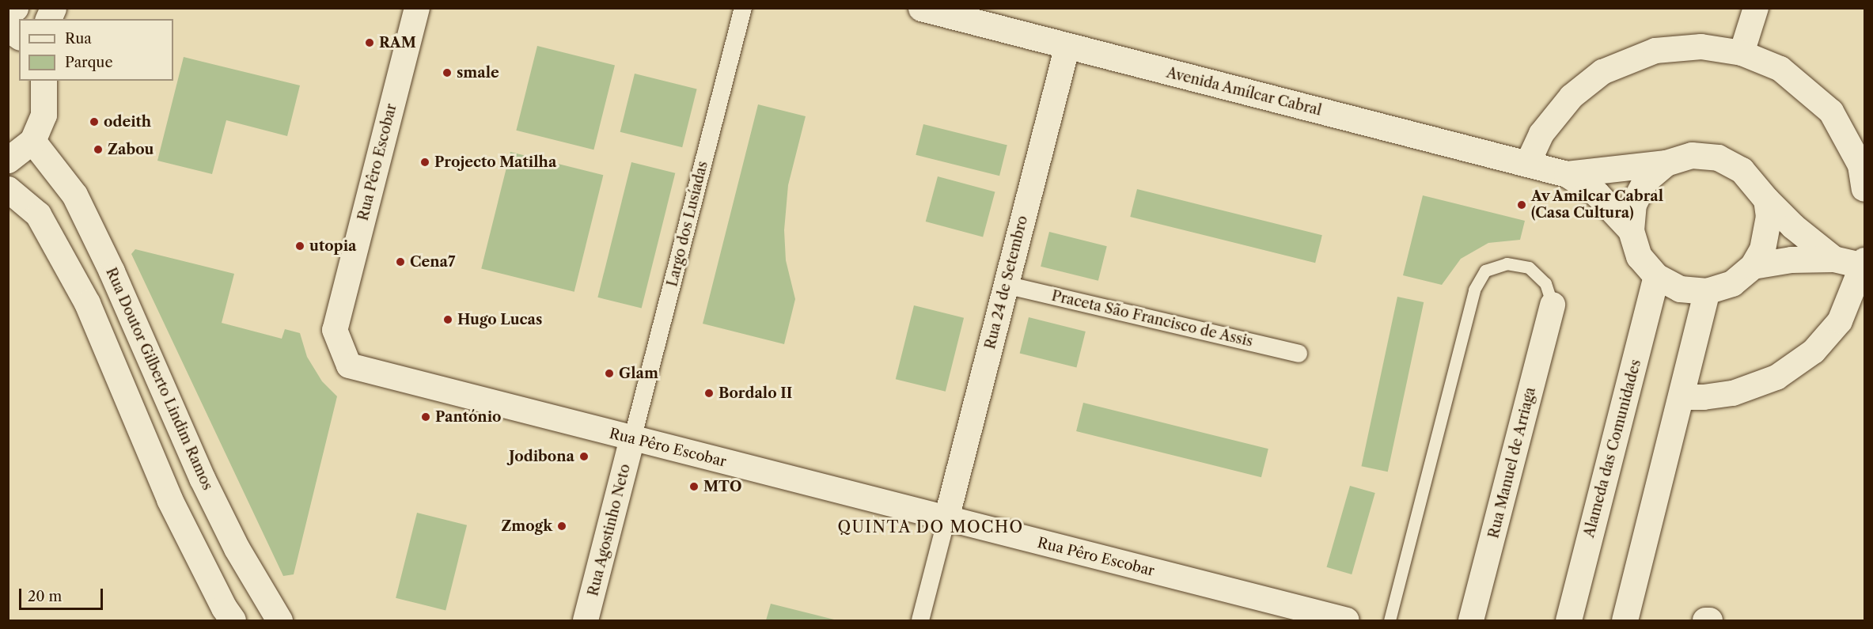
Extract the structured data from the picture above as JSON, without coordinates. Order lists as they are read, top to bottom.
{
  "streets": {
    "street": [
      "Avenida Amílcar Cabral",
      "Rua Pêro Escobar",
      "Largo dos Lusíadas",
      "Rua 24 de Setembro",
      "Praceta São Francisco de Assis",
      "Rua Doutor Gilberto Lindim Ramos",
      "Alameda das Comunidades",
      "Rua Manuel de Arriaga",
      "Rua Agostinho Neto"
    ]
  },
  "crossings": [
    ["Avenida Amílcar Cabral", "Rua 24 de Setembro"],
    ["Rua Pêro Escobar", "Largo dos Lusíadas"],
    ["Rua Pêro Escobar", "Rua 24 de Setembro"],
    ["Rua Pêro Escobar", "Rua Agostinho Neto"],
    ["Largo dos Lusíadas", "Rua Agostinho Neto"],
    ["Rua 24 de Setembro", "Praceta São Francisco de Assis"]
  ],
  "districts": ["QUINTA DO MOCHO"],
  "places": [
    "RAM",
    "smale",
    "odeith",
    "Zabou",
    "Projecto Matilha",
    "Av Amilcar Cabral (Casa Cultura)",
    "utopia",
    "Cena7",
    "Hugo Lucas",
    "Glam",
    "Bordalo II",
    "Pantónio",
    "Jodibona",
    "MTO",
    "Zmogk"
  ],
  "legend": ["Rua", "Parque"],
  "scale_bar": "20 m"
}
